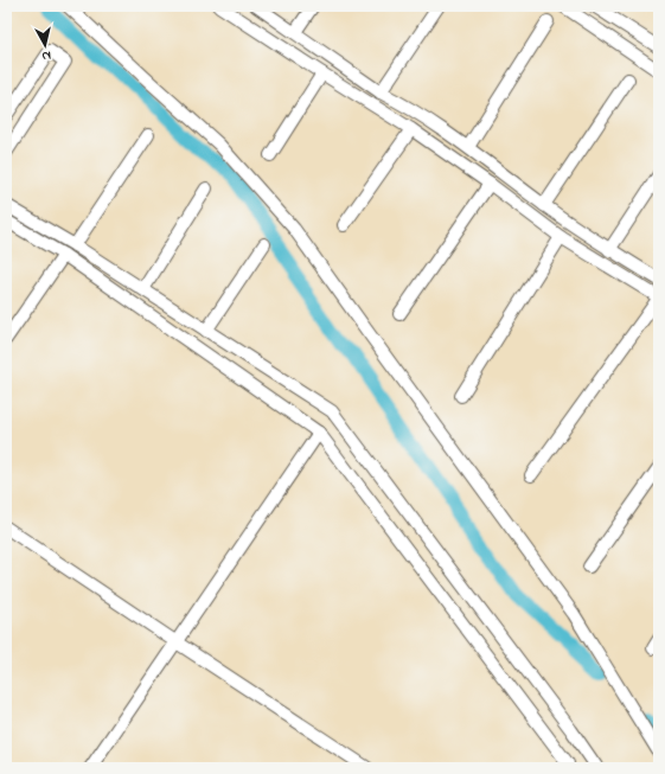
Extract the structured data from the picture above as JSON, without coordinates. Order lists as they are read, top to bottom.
{
  "north": "bottom"
}
